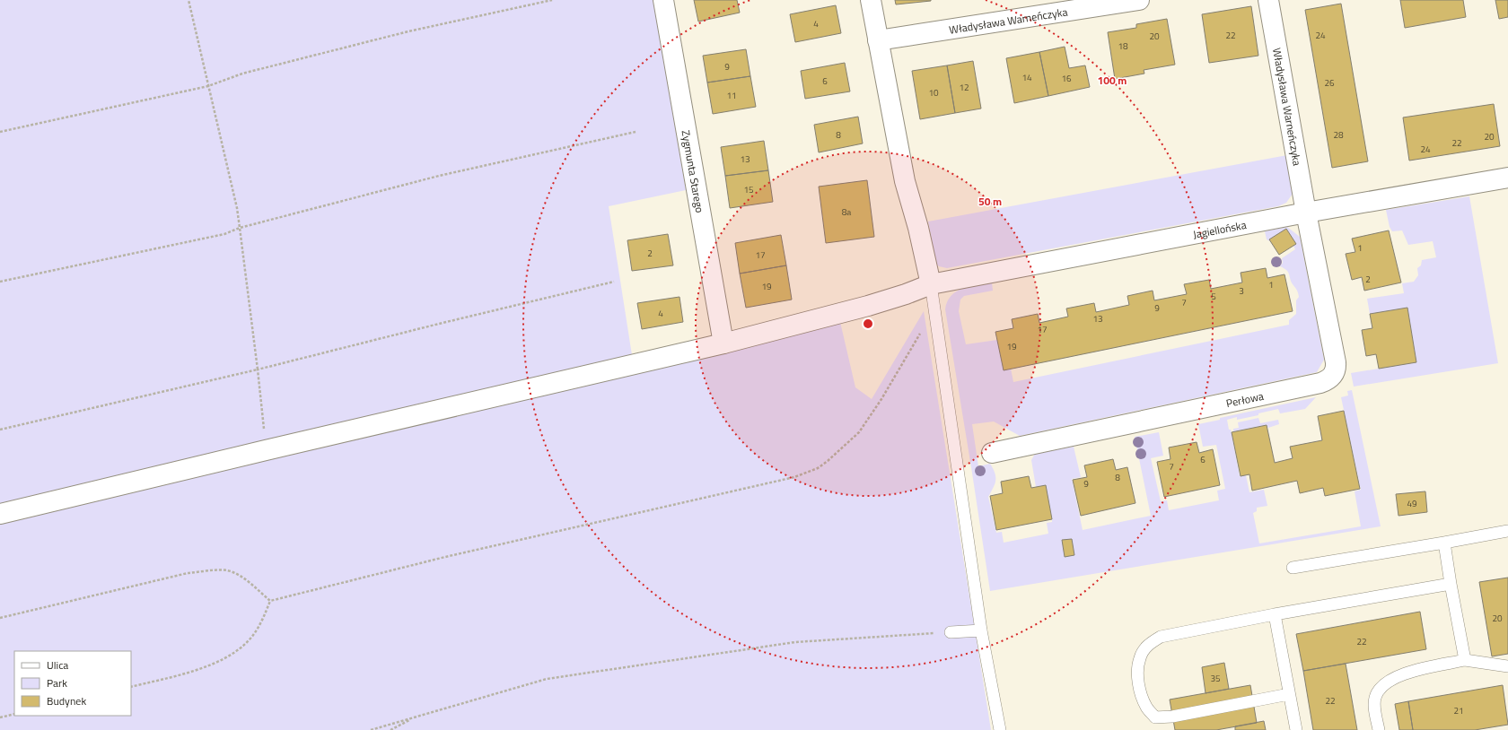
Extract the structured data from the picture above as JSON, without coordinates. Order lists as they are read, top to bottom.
{
  "streets": {
    "street": [
      "Władysława Warneńczyka",
      "Zygmunta Starego",
      "Jagiellońska",
      "Perłowa"
    ]
  },
  "crossings": [
    ["Władysława Warneńczyka", "Jagiellońska"],
    ["Władysława Warneńczyka", "Perłowa"],
    ["Zygmunta Starego", "Jagiellońska"],
    ["Jagiellońska", "Perłowa"]
  ],
  "house_numbers": [
    "4",
    "22",
    "24",
    "20",
    "18",
    "9",
    "14",
    "16",
    "6",
    "26",
    "12",
    "10",
    "11",
    "8",
    "28",
    "20",
    "22",
    "24",
    "13",
    "15",
    "8a",
    "1",
    "2",
    "17",
    "2",
    "1",
    "19",
    "3",
    "5",
    "7",
    "9",
    "4",
    "13",
    "17",
    "19",
    "6",
    "7",
    "8",
    "9",
    "49",
    "20",
    "22",
    "35",
    "22",
    "21"
  ],
  "legend": ["Ulica", "Park", "Budynek"],
  "rings": ["100 m", "50 m"]
}
